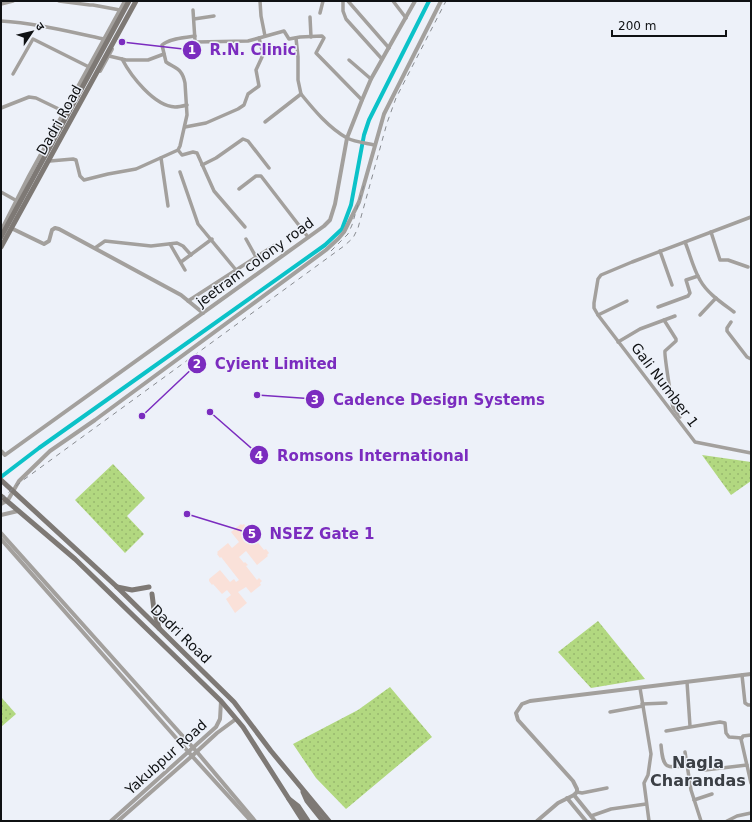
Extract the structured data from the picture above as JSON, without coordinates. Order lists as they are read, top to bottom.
{
  "streets": {
    "main road": ["Dadri Road"],
    "street": ["jeetram colony road", "Gali Number 1", "Yakubpur Road"]
  },
  "crossings": [
    ["Dadri Road", "Yakubpur Road"]
  ],
  "districts": ["Nagla Charandas"],
  "places": [
    "R.N. Clinic",
    "Cadence Design Systems",
    "Romsons International",
    "Cyient Limited",
    "NSEZ Gate 1"
  ],
  "scale_bar": "200 m",
  "north": "top right"
}
